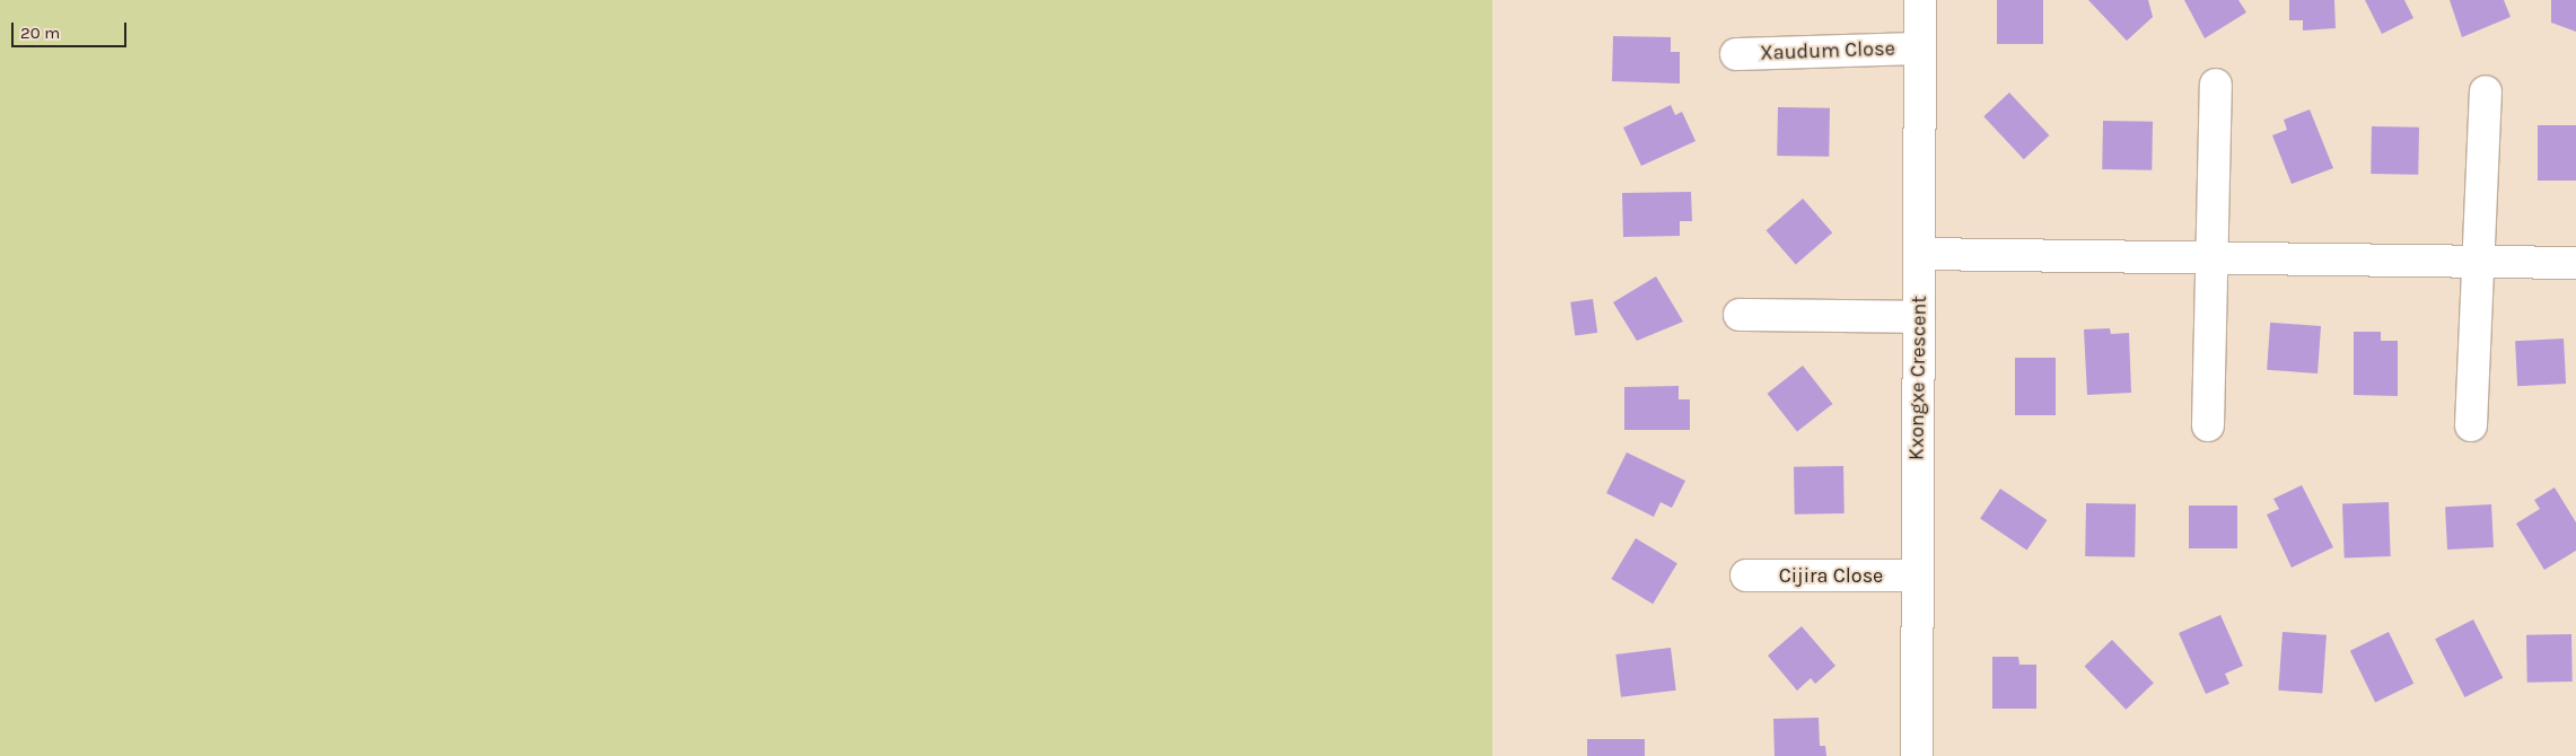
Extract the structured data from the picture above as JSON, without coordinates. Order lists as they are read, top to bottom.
{
  "streets": {
    "street": ["Xaudum Close", "Kxongxe Crescent", "Cijira Close"]
  },
  "crossings": [
    ["Xaudum Close", "Kxongxe Crescent"],
    ["Kxongxe Crescent", "Cijira Close"]
  ],
  "scale_bar": "20 m"
}
